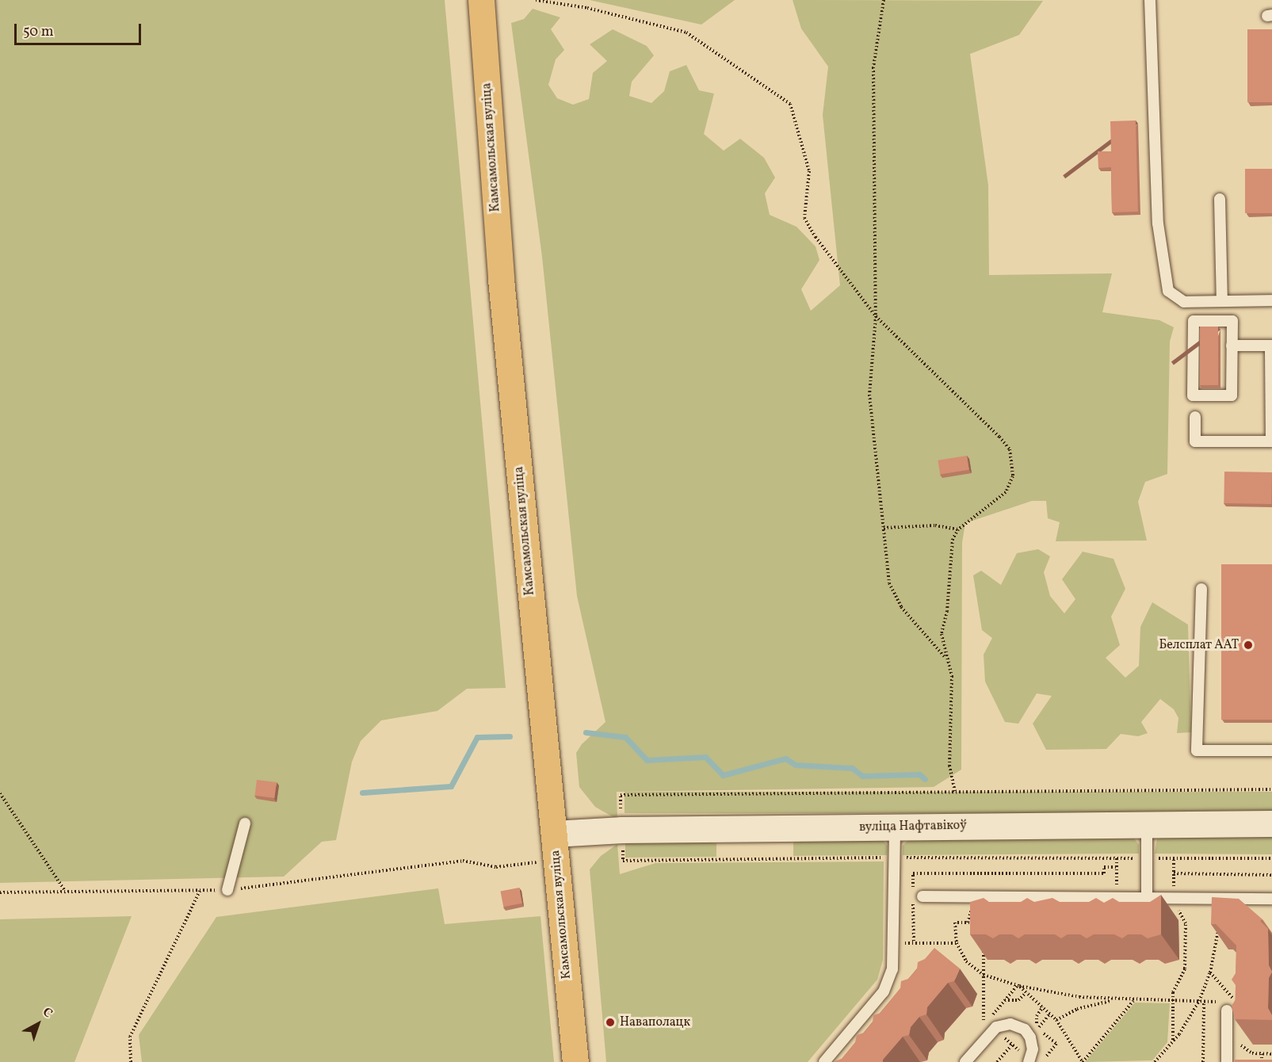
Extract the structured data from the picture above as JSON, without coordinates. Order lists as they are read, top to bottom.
{
  "streets": {
    "main road": ["Камсамольская вуліца"],
    "street": ["вуліца Нафтавікоў"]
  },
  "crossings": [
    ["Камсамольская вуліца", "вуліца Нафтавікоў"]
  ],
  "places": ["Белсплат ААТ", "Наваполацк"],
  "scale_bar": "50 m",
  "north": "top right"
}
